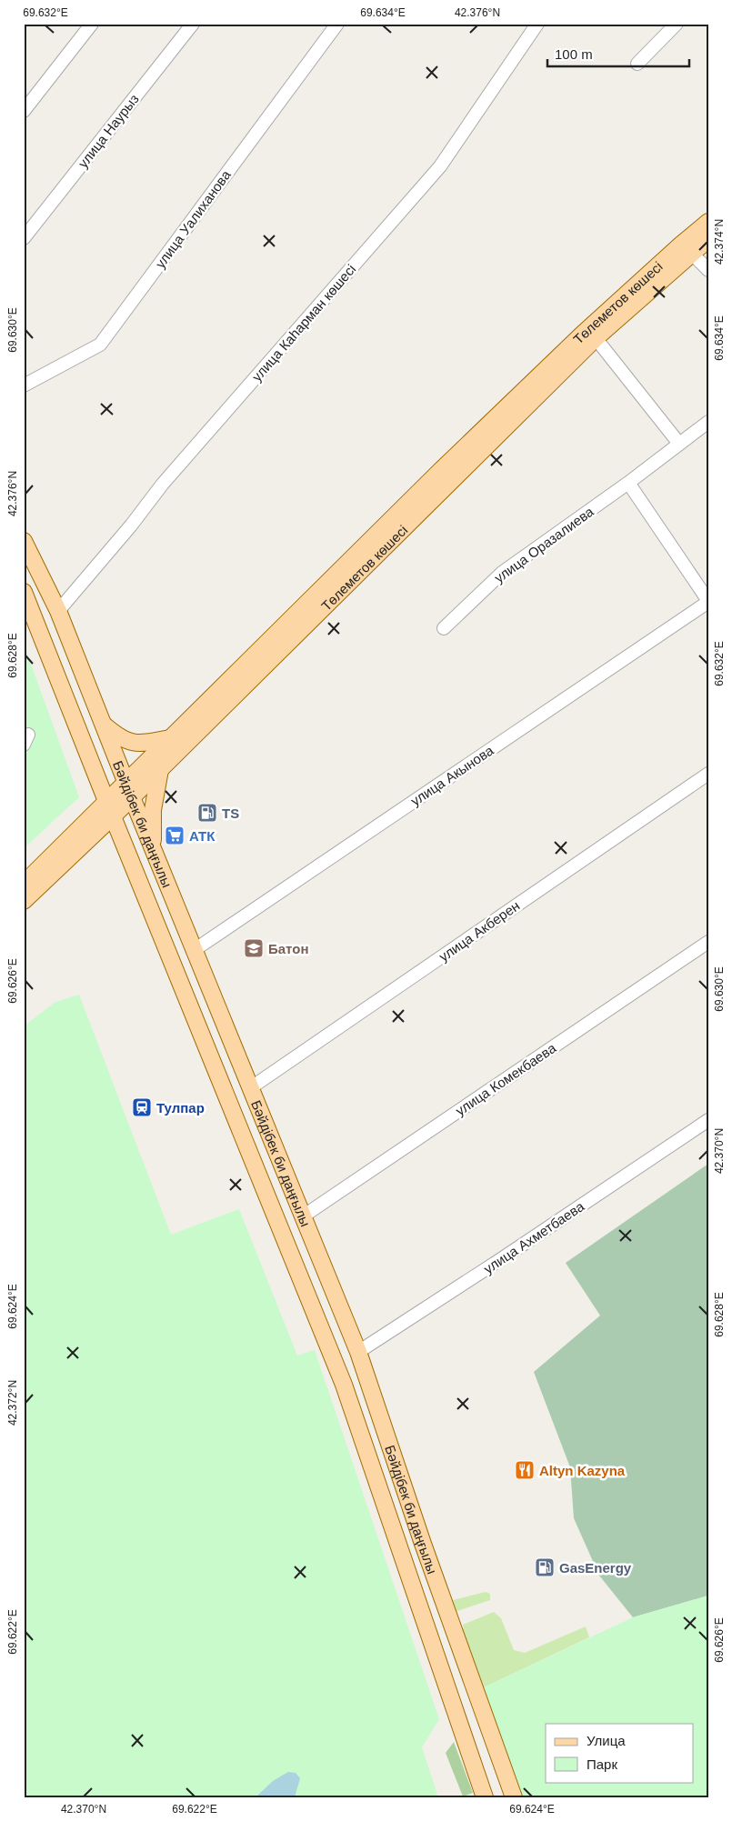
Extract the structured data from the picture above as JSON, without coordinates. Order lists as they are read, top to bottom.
{
  "streets": {
    "main road": ["Төлеметов көшесі", "Бәйдібек би даңғылы"],
    "street": [
      "улица Наурыз",
      "улица Уалиханова",
      "улица Каһарман көшесі",
      "улица Оразалиева",
      "улица Акынова",
      "улица Акберен",
      "улица Комекбаева",
      "улица Ахметбаева"
    ]
  },
  "crossings": [
    ["Төлеметов көшесі", "Бәйдібек би даңғылы"],
    ["улица Каһарман көшесі", "Бәйдібек би даңғылы"],
    ["улица Акынова", "Бәйдібек би даңғылы"],
    ["Бәйдібек би даңғылы", "улица Акберен"],
    ["Бәйдібек би даңғылы", "улица Комекбаева"],
    ["Бәйдібек би даңғылы", "улица Ахметбаева"]
  ],
  "places": {
    "fuel station": ["TS", "GasEnergy"],
    "supermarket": ["АТК"],
    "school or university": ["Батон"],
    "station": ["Тулпар"],
    "restaurant": ["Altyn Kazyna"]
  },
  "legend": ["Улица", "Парк"],
  "scale_bar": "100 m",
  "coordinates": [
    "69.632°E",
    "69.634°E",
    "42.376°N",
    "42.374°N",
    "69.630°E",
    "69.628°E",
    "69.626°E",
    "42.370°N",
    "69.624°E",
    "42.372°N",
    "69.622°E"
  ]
}
